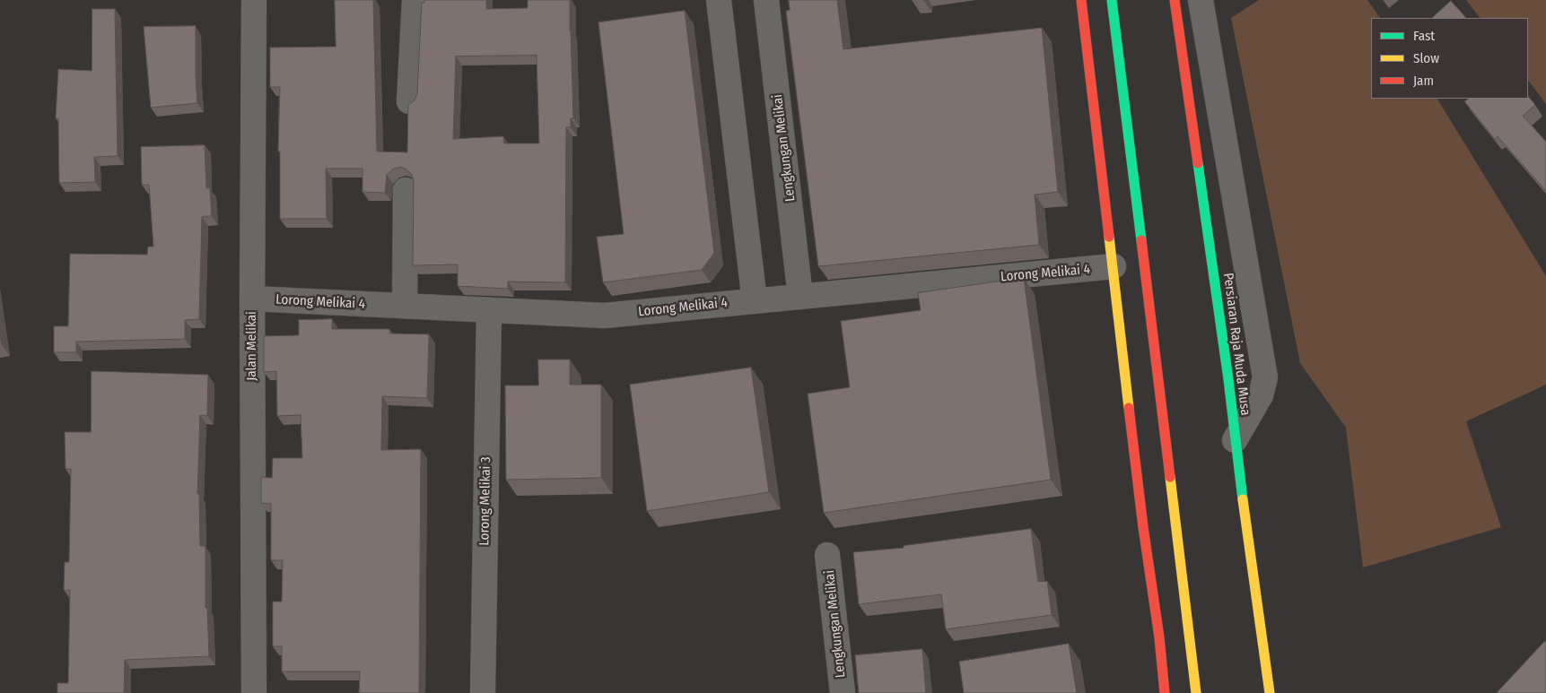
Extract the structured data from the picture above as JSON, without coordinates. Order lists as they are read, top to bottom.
{
  "streets": {
    "main road": ["Persiaran Raja Muda Musa"],
    "street": [
      "Lengkungan Melikai",
      "Lorong Melikai 4",
      "Jalan Melikai",
      "Lorong Melikai 3"
    ]
  },
  "crossings": [
    ["Lengkungan Melikai", "Lorong Melikai 4"],
    ["Lorong Melikai 4", "Jalan Melikai"],
    ["Lorong Melikai 4", "Lorong Melikai 3"]
  ],
  "legend": ["Fast", "Slow", "Jam"]
}
